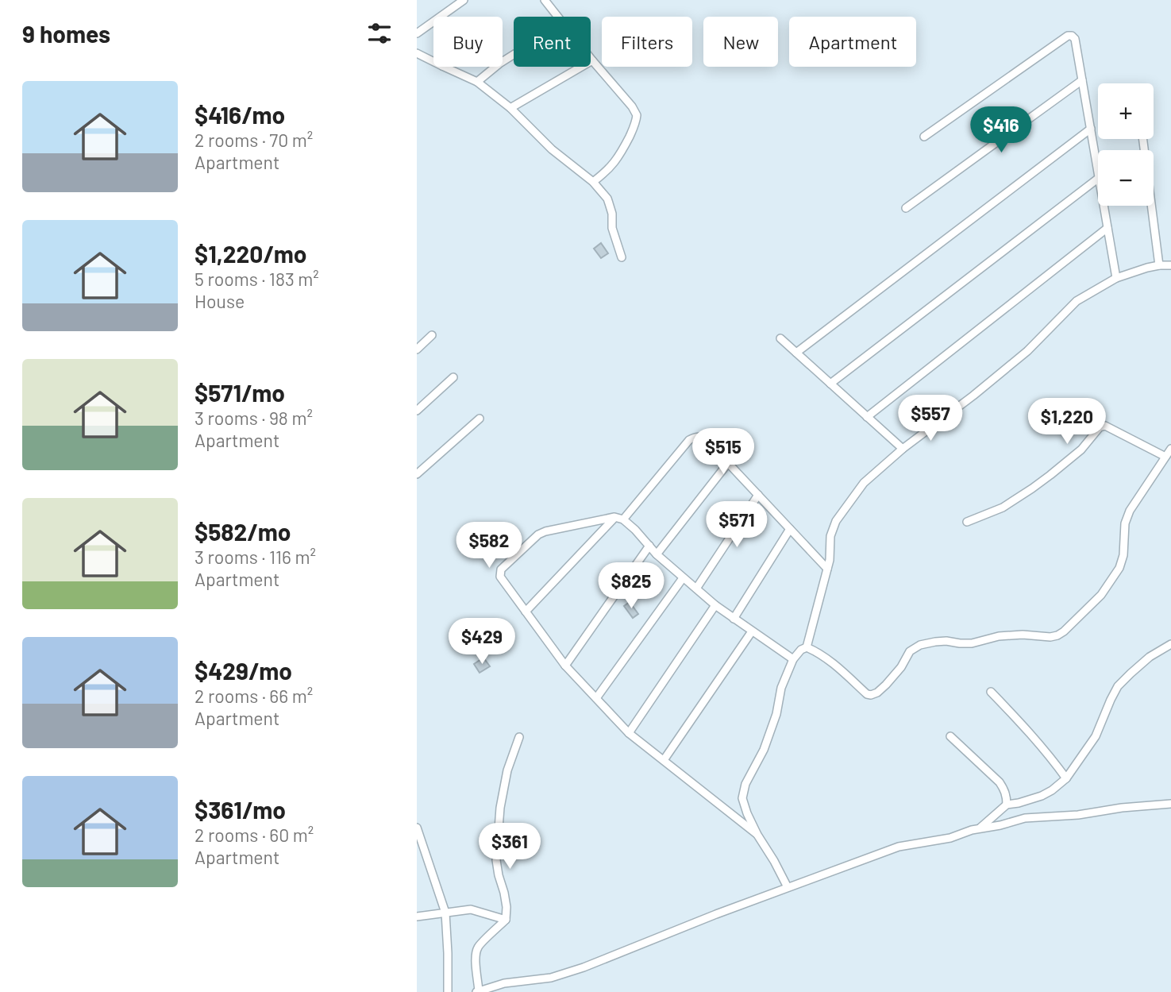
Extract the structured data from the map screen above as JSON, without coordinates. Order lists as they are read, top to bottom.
{
  "page": {
    "heading": "9 homes",
    "chip": [
      "Buy",
      "Rent",
      "Filters",
      "New",
      "Apartment"
    ],
    "list": [
      {
        "name": "$416/mo",
        "note": "2 rooms · 70 m² · Apartment"
      },
      {
        "name": "$1,220/mo",
        "note": "5 rooms · 183 m² · House"
      },
      {
        "name": "$571/mo",
        "note": "3 rooms · 98 m² · Apartment"
      },
      {
        "name": "$582/mo",
        "note": "3 rooms · 116 m² · Apartment"
      },
      {
        "name": "$429/mo",
        "note": "2 rooms · 66 m² · Apartment"
      },
      {
        "name": "$361/mo",
        "note": "2 rooms · 60 m² · Apartment"
      }
    ],
    "map_buttons": ["+", "−"],
    "price": [
      "$416",
      "$557",
      "$1,220",
      "$515",
      "$571",
      "$582",
      "$825",
      "$429",
      "$361"
    ]
  }
}
